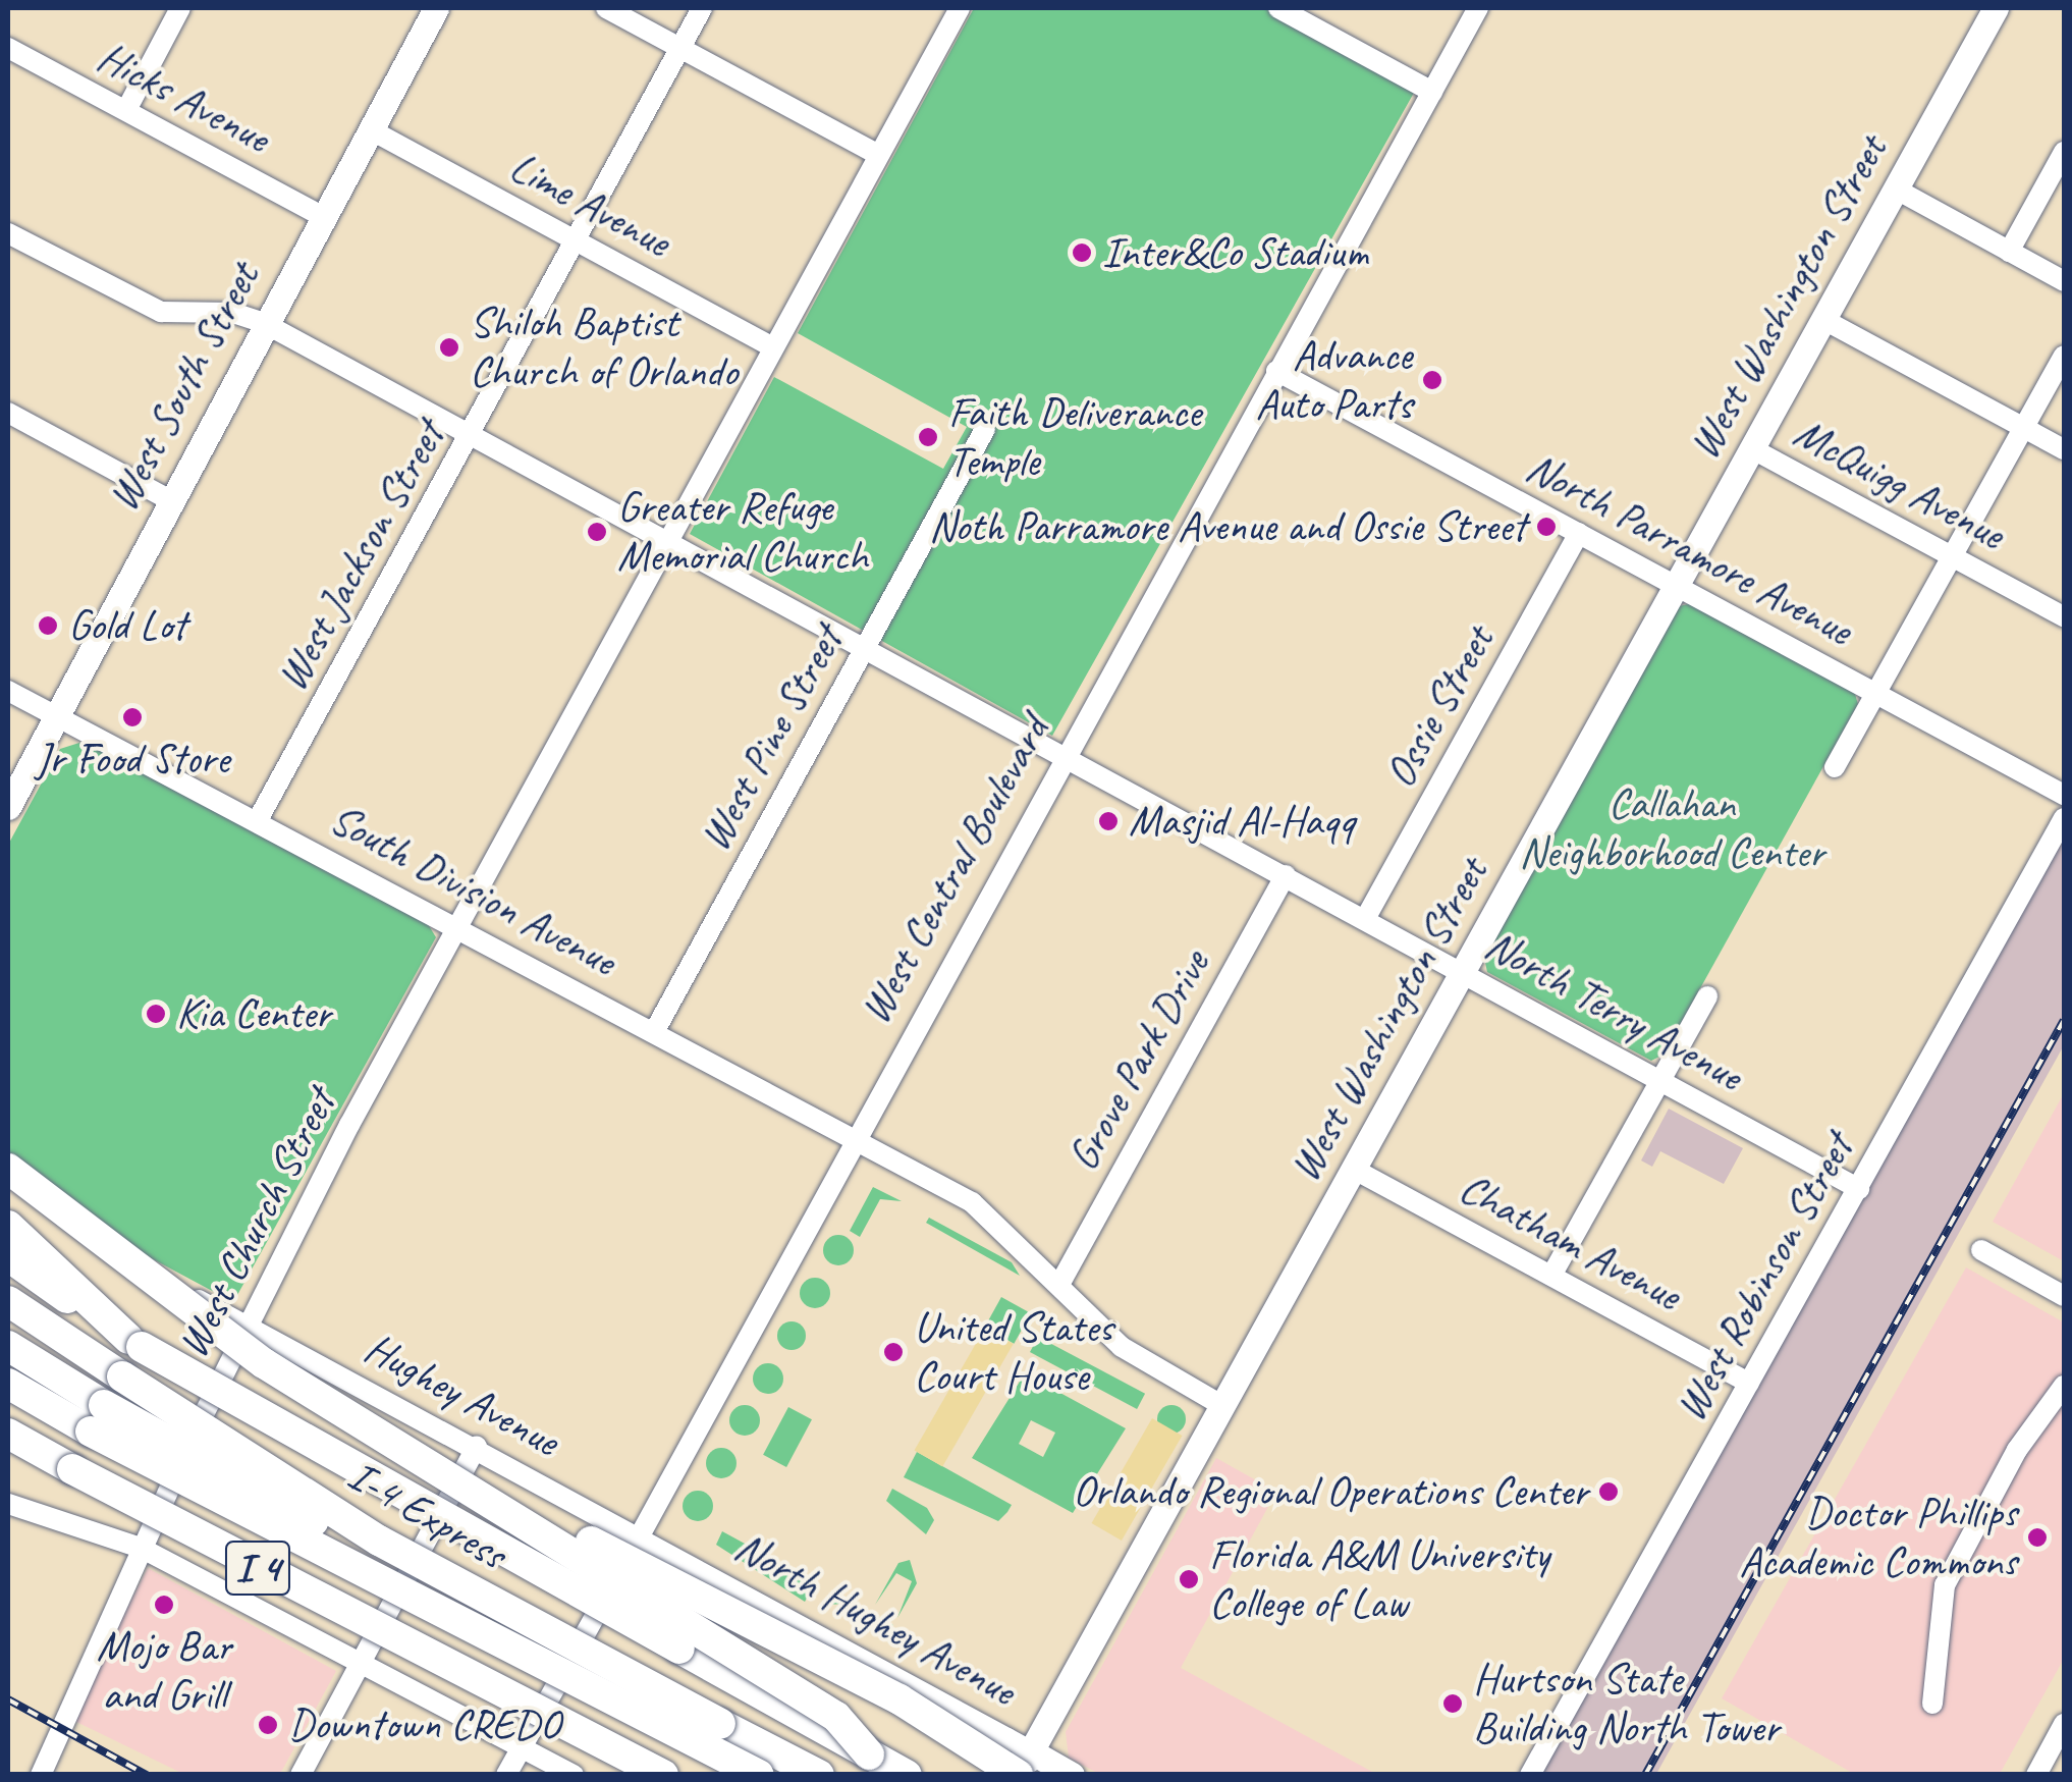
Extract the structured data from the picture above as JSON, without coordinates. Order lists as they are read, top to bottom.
{
  "streets": {
    "highway": ["I-4 Express", "I 4"],
    "main road": ["West Washington Street", "West South Street", "North Hughey Avenue"],
    "street": [
      "Hicks Avenue",
      "Lime Avenue",
      "McQuigg Avenue",
      "North Parramore Avenue",
      "West Jackson Street",
      "Ossie Street",
      "West Pine Street",
      "West Central Boulevard",
      "South Division Avenue",
      "North Terry Avenue",
      "Grove Park Drive",
      "West Church Street",
      "Chatham Avenue",
      "West Robinson Street",
      "Hughey Avenue"
    ]
  },
  "crossings": [
    ["Hicks Avenue", "West South Street"],
    ["Lime Avenue", "West South Street"],
    ["Lime Avenue", "West Jackson Street"],
    ["Lime Avenue", "West Church Street"],
    ["West Washington Street", "McQuigg Avenue"],
    ["West Washington Street", "North Parramore Avenue"],
    ["West Washington Street", "South Division Avenue"],
    ["West Washington Street", "North Terry Avenue"],
    ["West Washington Street", "Chatham Avenue"],
    ["West Washington Street", "North Hughey Avenue"],
    ["West South Street", "South Division Avenue"],
    ["West South Street", "North Terry Avenue"],
    ["North Parramore Avenue", "Ossie Street"],
    ["North Parramore Avenue", "West Central Boulevard"],
    ["West Jackson Street", "South Division Avenue"],
    ["West Jackson Street", "North Terry Avenue"],
    ["Ossie Street", "North Terry Avenue"],
    ["West Pine Street", "South Division Avenue"],
    ["West Pine Street", "North Terry Avenue"],
    ["West Central Boulevard", "South Division Avenue"],
    ["West Central Boulevard", "North Terry Avenue"],
    ["West Central Boulevard", "Hughey Avenue"],
    ["West Central Boulevard", "North Hughey Avenue"],
    ["South Division Avenue", "Grove Park Drive"],
    ["South Division Avenue", "West Church Street"],
    ["North Terry Avenue", "Grove Park Drive"],
    ["North Terry Avenue", "West Church Street"],
    ["North Terry Avenue", "West Robinson Street"],
    ["West Church Street", "Hughey Avenue"],
    ["Chatham Avenue", "West Robinson Street"],
    ["Hughey Avenue", "North Hughey Avenue"]
  ],
  "parks": ["Callahan Neighborhood Center"],
  "places": [
    "Inter&Co Stadium",
    "Shiloh Baptist Church of Orlando",
    "Advance Auto Parts",
    "Faith Deliverance Temple",
    "Noth Parramore Avenue and Ossie Street",
    "Greater Refuge Memorial Church",
    "Gold Lot",
    "Jr Food Store",
    "Masjid Al-Haqq",
    "Kia Center",
    "United States Court House",
    "Orlando Regional Operations Center",
    "Doctor Phillips Academic Commons",
    "Florida A&M University College of Law",
    "Mojo Bar and Grill",
    "Hurtson State Building North Tower",
    "Downtown CREDO"
  ]
}
